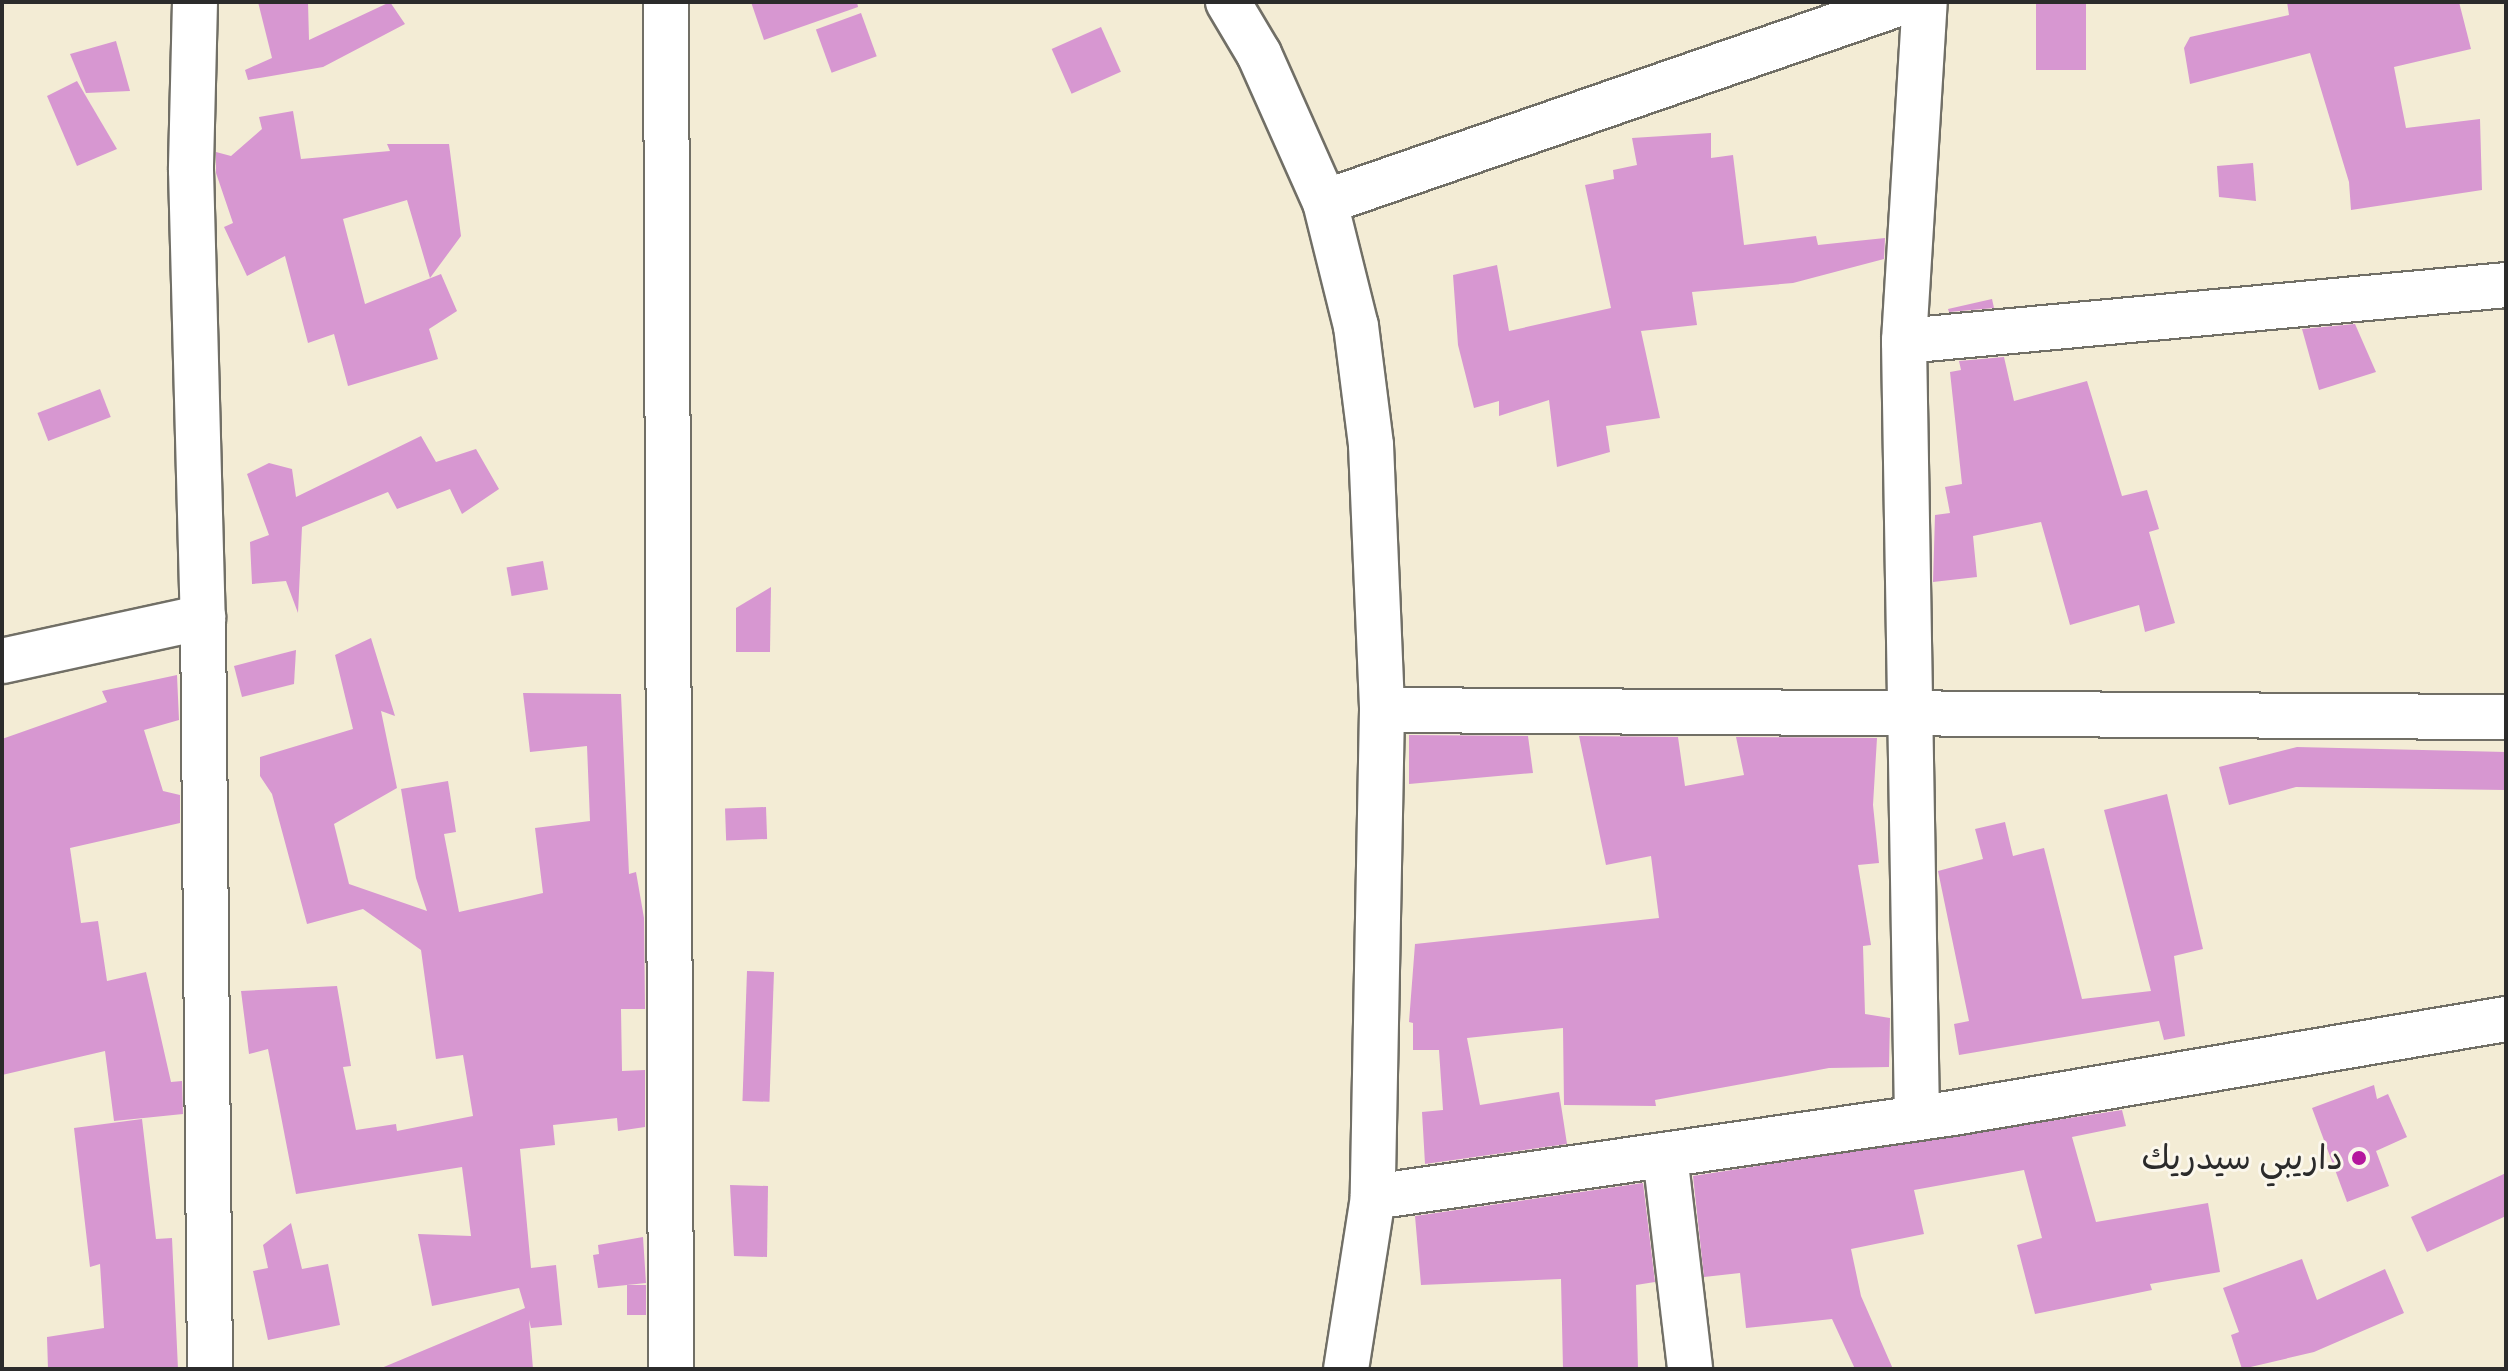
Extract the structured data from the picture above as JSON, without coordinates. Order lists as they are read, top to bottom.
{
  "places": ["داريبي سيدريك"]
}
